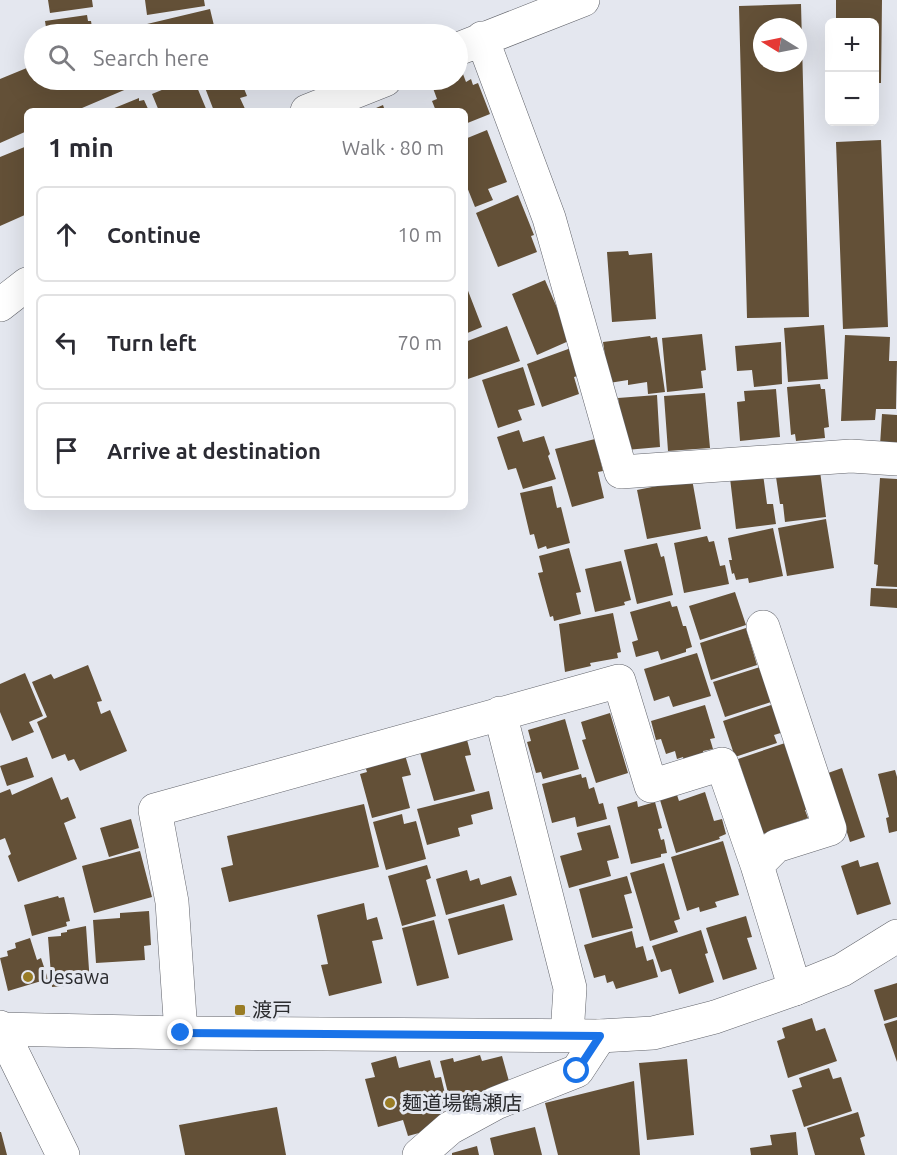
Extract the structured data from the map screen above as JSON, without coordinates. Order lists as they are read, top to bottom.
{
  "places": {
    "other": ["Uesawa", "麺道場鶴瀬店"],
    "transit": ["渡戸"]
  },
  "north": "left",
  "page": {
    "map_buttons": ["+", "−"],
    "search": "Search here",
    "heading": ["1 min", "Walk · 80 m"],
    "list": [
      ["Continue", "10 m"],
      ["Turn left", "70 m"],
      "Arrive at destination"
    ]
  }
}
